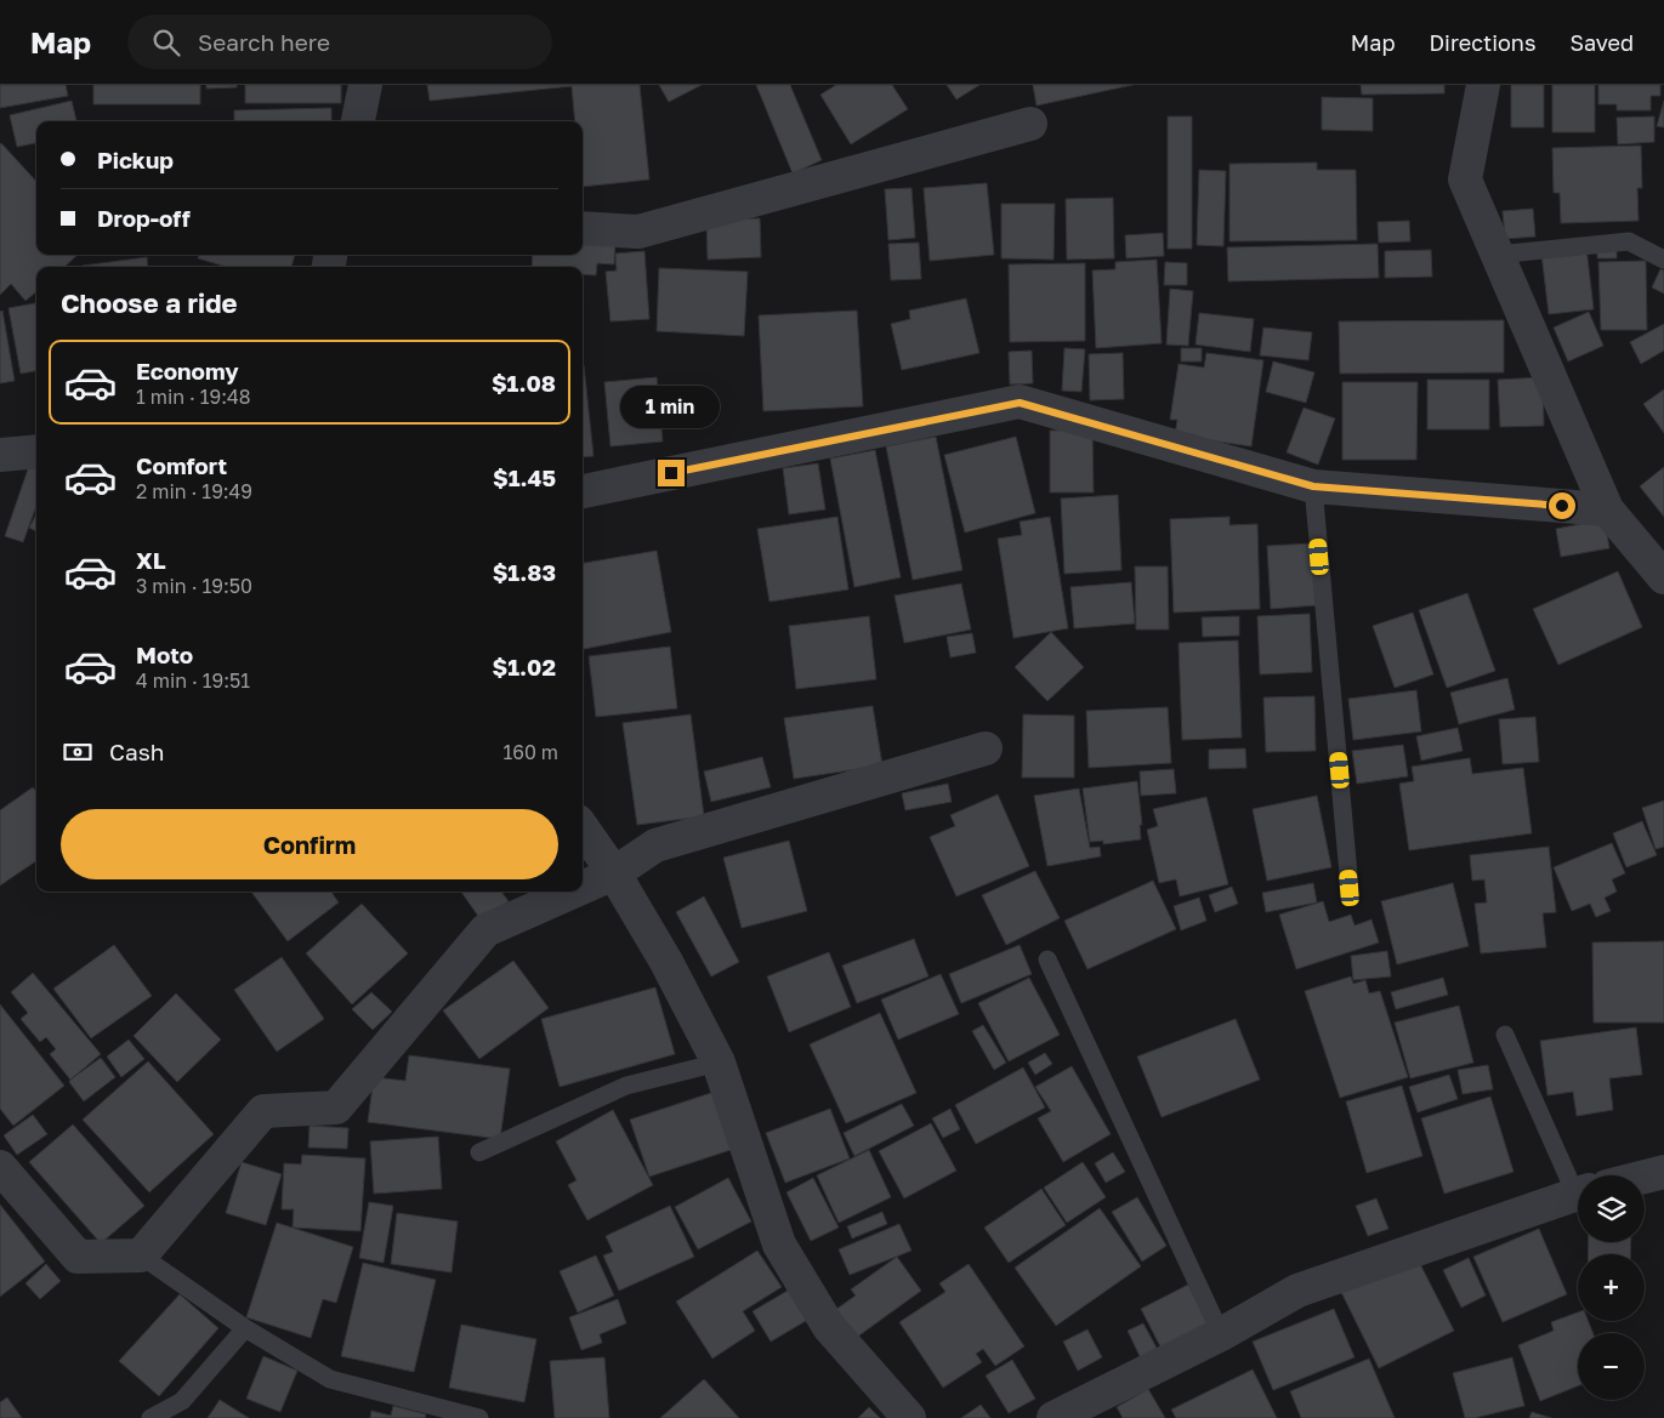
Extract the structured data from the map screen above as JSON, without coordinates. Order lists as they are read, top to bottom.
{
  "page": {
    "header": "Map",
    "search": "Search here",
    "nav": ["Map", "Directions", "Saved"],
    "banner": ["Pickup", "Drop-off"],
    "heading": "Choose a ride",
    "list": [
      {
        "name": "Economy",
        "note": "1 min · 19:48",
        "value": "$1.08"
      },
      {
        "name": "Comfort",
        "note": "2 min · 19:49",
        "value": "$1.45"
      },
      {
        "name": "XL",
        "note": "3 min · 19:50",
        "value": "$1.83"
      },
      {
        "name": "Moto",
        "note": "4 min · 19:51",
        "value": "$1.02"
      }
    ],
    "bubble": "1 min",
    "pay": ["Cash", "160 m"],
    "buttons": "Confirm",
    "map_buttons": ["+", "−"]
  }
}
